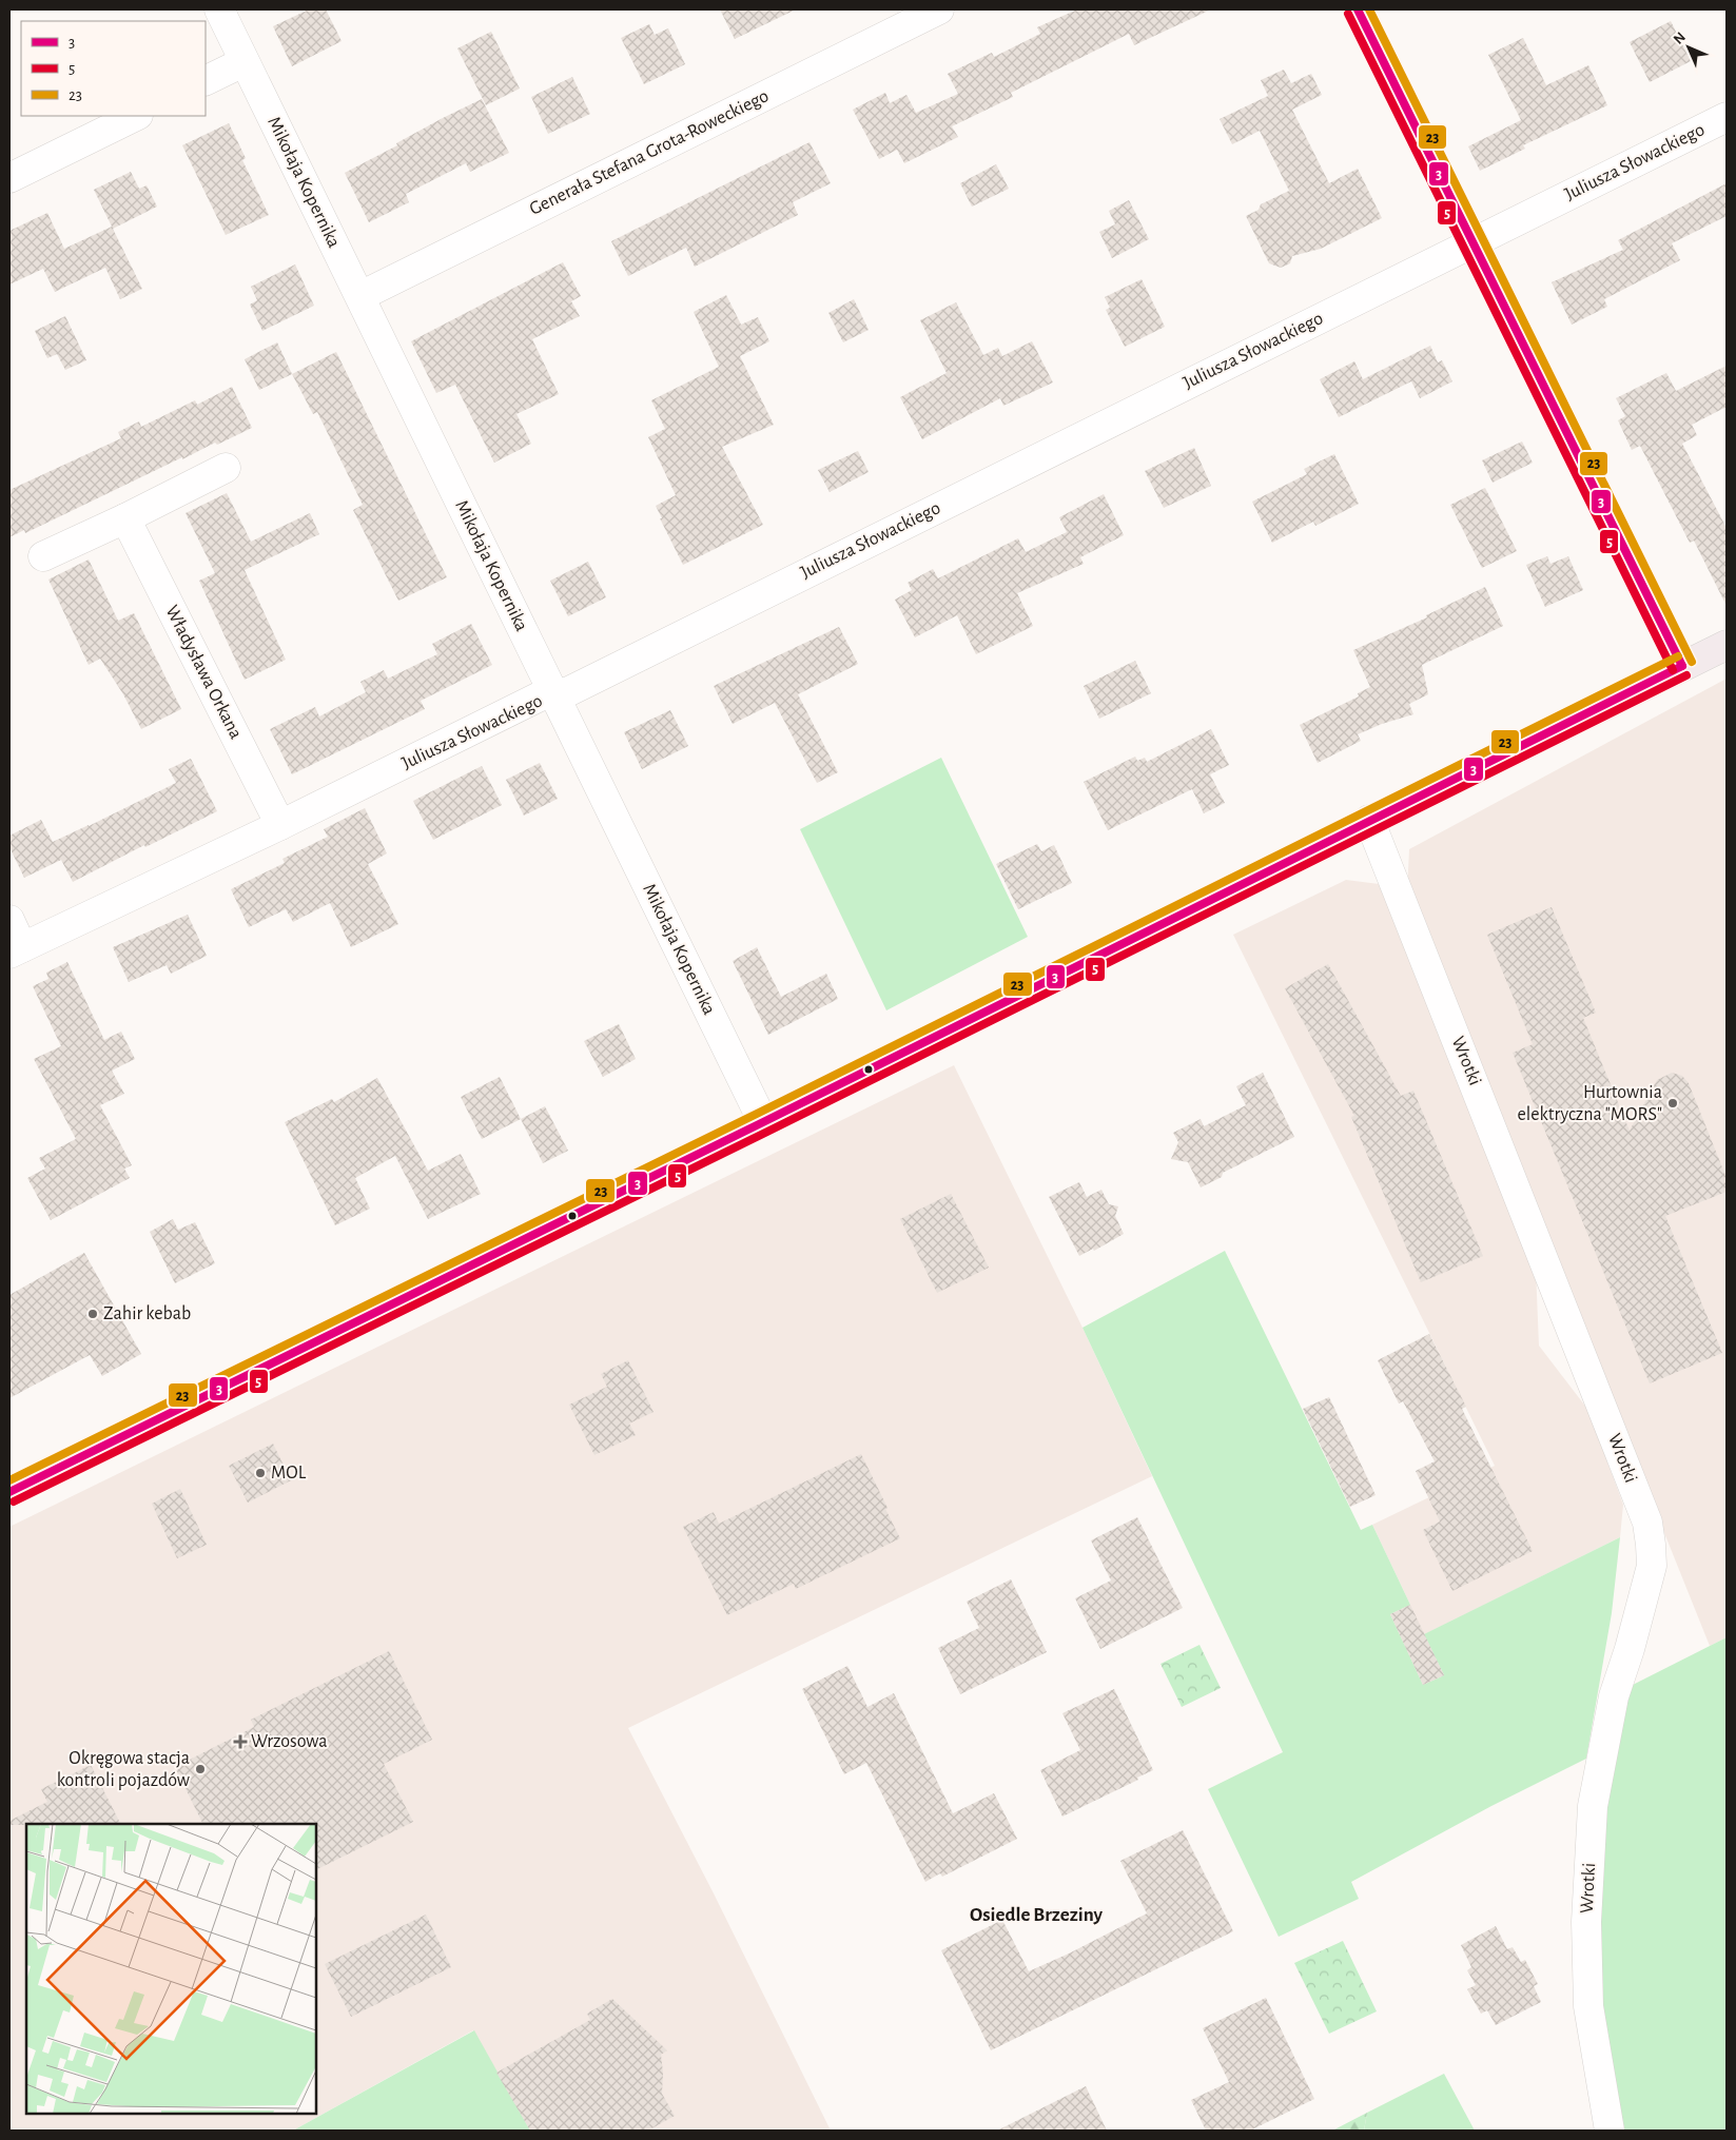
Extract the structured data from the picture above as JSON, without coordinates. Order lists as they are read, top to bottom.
{
  "streets": {
    "street": [
      "Generała Stefana Grota-Roweckiego",
      "Juliusza Słowackiego",
      "Mikołaja Kopernika",
      "Władysława Orkana",
      "Wrotki"
    ]
  },
  "crossings": [
    ["Generała Stefana Grota-Roweckiego", "Mikołaja Kopernika"],
    ["Juliusza Słowackiego", "Mikołaja Kopernika"],
    ["Juliusza Słowackiego", "Władysława Orkana"]
  ],
  "districts": ["Osiedle Brzeziny"],
  "places": {
    "other": [
      "Hurtownia elektryczna \"MORS\"",
      "Zahir kebab",
      "MOL",
      "Okręgowa stacja kontroli pojazdów"
    ],
    "health": ["Wrzosowa"]
  },
  "lines": ["transit line 3", "transit line 23", "transit line 5"],
  "legend": ["3", "5", "23"],
  "north": "top left"
}
